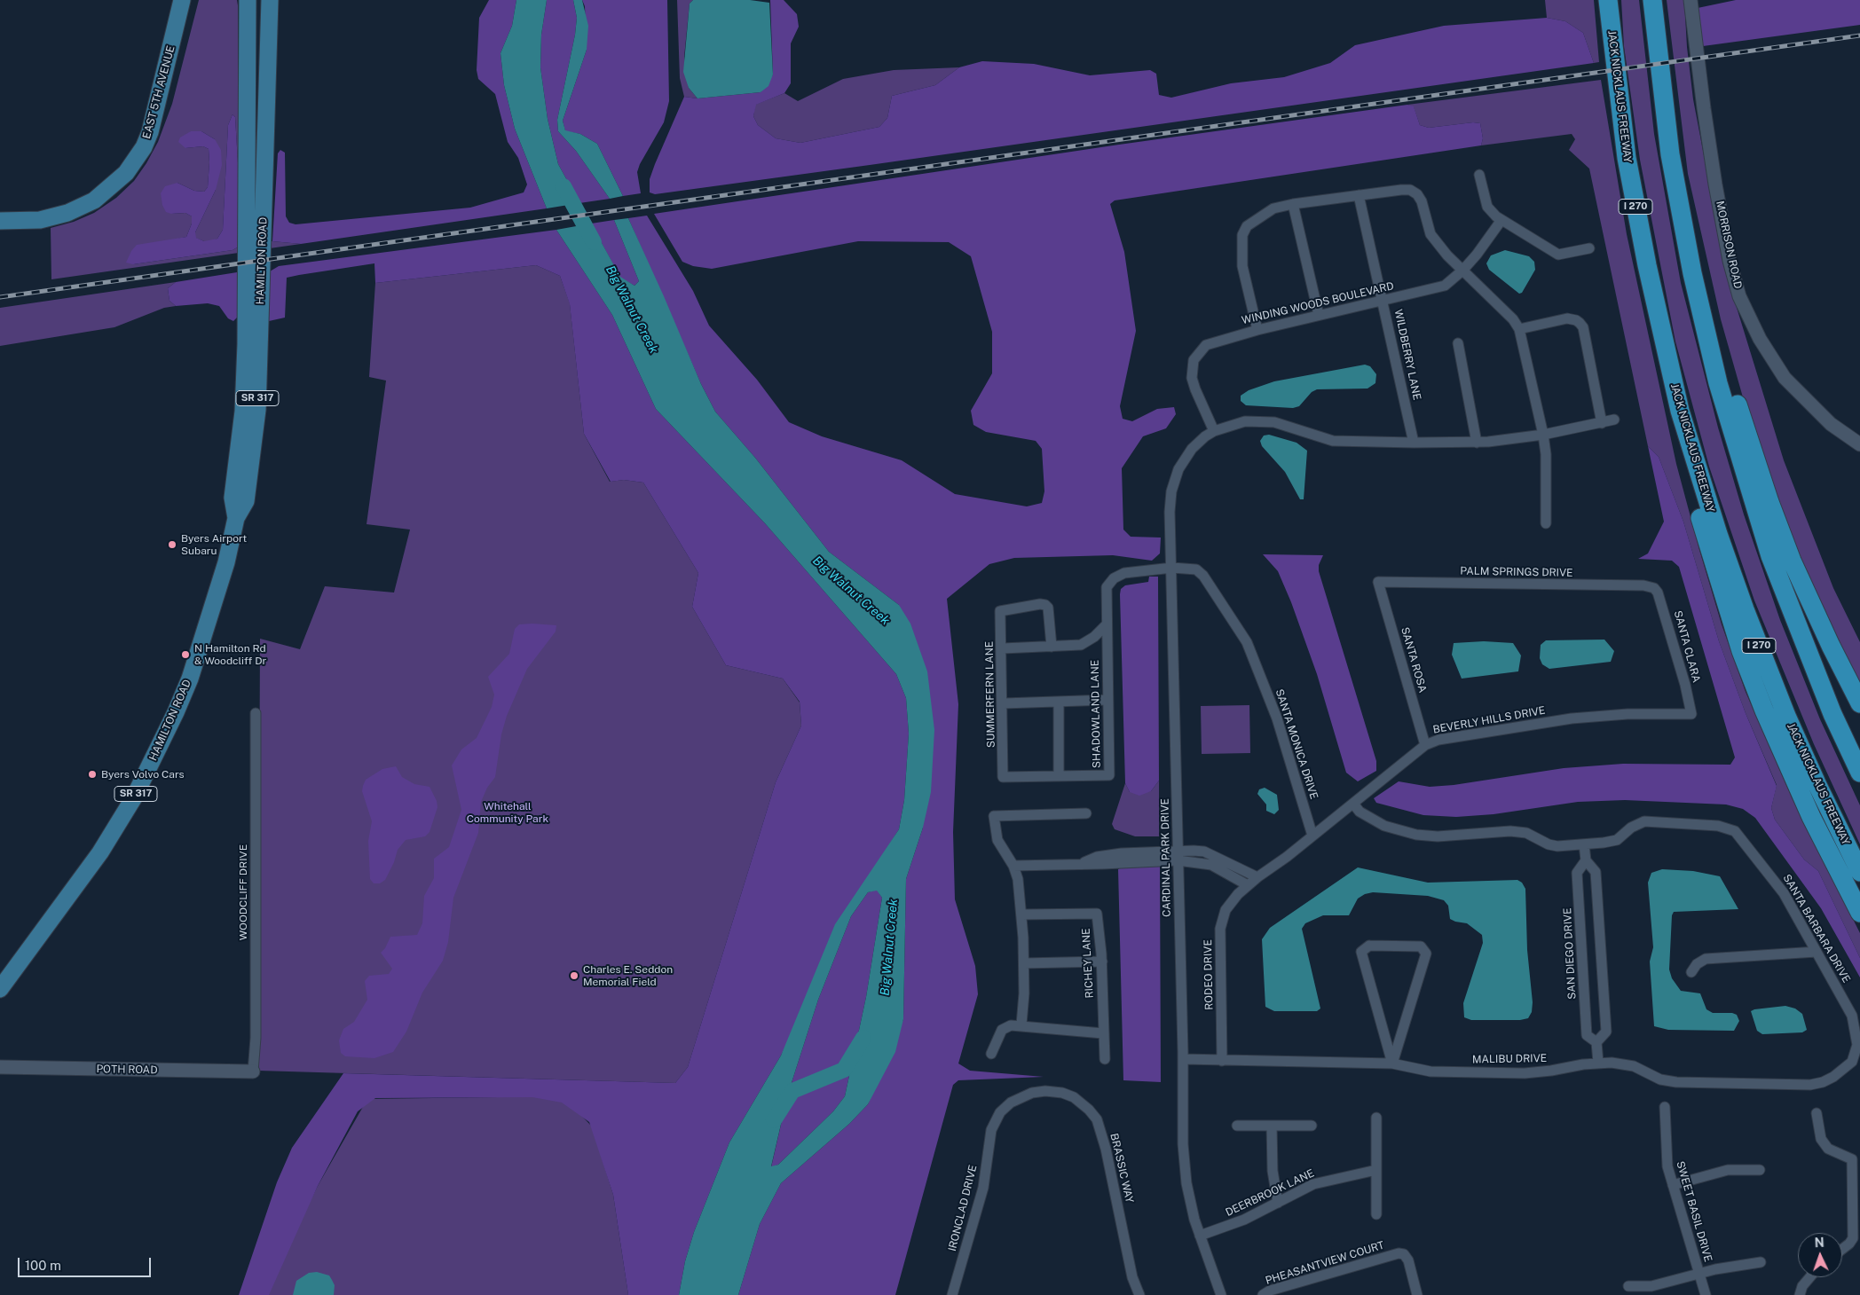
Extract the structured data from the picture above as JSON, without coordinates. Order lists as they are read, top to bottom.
{
  "streets": {
    "highway": ["JACK NICKLAUS FREEWAY", "I 270"],
    "main road": ["EAST 5TH AVENUE", "HAMILTON ROAD", "SR 317"],
    "street": [
      "MORRISON ROAD",
      "WINDING WOODS BOULEVARD",
      "WILDBERRY LANE",
      "PALM SPRINGS DRIVE",
      "SANTA CLARA",
      "SANTA ROSA",
      "SUMMERFERN LANE",
      "SHADOWLAND LANE",
      "BEVERLY HILLS DRIVE",
      "SANTA MONICA DRIVE",
      "CARDINAL PARK DRIVE",
      "WOODCLIFF DRIVE",
      "SANTA BARBARA DRIVE",
      "SAN DIEGO DRIVE",
      "RICHEY LANE",
      "RODEO DRIVE",
      "MALIBU DRIVE",
      "POTH ROAD",
      "BRASSIC WAY",
      "DEERBROOK LANE",
      "IRONCLAD DRIVE",
      "SWEET BASIL DRIVE",
      "PHEASANTVIEW COURT"
    ]
  },
  "crossings": [
    ["WINDING WOODS BOULEVARD", "WILDBERRY LANE"],
    ["WINDING WOODS BOULEVARD", "CARDINAL PARK DRIVE"],
    ["PALM SPRINGS DRIVE", "SANTA CLARA"],
    ["PALM SPRINGS DRIVE", "SANTA ROSA"],
    ["SANTA CLARA", "BEVERLY HILLS DRIVE"],
    ["SANTA ROSA", "BEVERLY HILLS DRIVE"],
    ["SUMMERFERN LANE", "SHADOWLAND LANE"],
    ["SHADOWLAND LANE", "SANTA MONICA DRIVE"],
    ["BEVERLY HILLS DRIVE", "SANTA MONICA DRIVE"],
    ["BEVERLY HILLS DRIVE", "RODEO DRIVE"],
    ["SANTA MONICA DRIVE", "CARDINAL PARK DRIVE"],
    ["CARDINAL PARK DRIVE", "MALIBU DRIVE"],
    ["CARDINAL PARK DRIVE", "DEERBROOK LANE"],
    ["WOODCLIFF DRIVE", "POTH ROAD"],
    ["SANTA BARBARA DRIVE", "SAN DIEGO DRIVE"],
    ["SANTA BARBARA DRIVE", "MALIBU DRIVE"],
    ["SAN DIEGO DRIVE", "MALIBU DRIVE"],
    ["RODEO DRIVE", "MALIBU DRIVE"],
    ["BRASSIC WAY", "IRONCLAD DRIVE"]
  ],
  "water": ["Big Walnut Creek"],
  "parks": ["Whitehall Community Park"],
  "places": [
    "Byers Airport Subaru",
    "N Hamilton Rd & Woodcliff Dr",
    "Byers Volvo Cars",
    "Charles E. Seddon Memorial Field"
  ],
  "scale_bar": "100 m",
  "north": "top"
}
